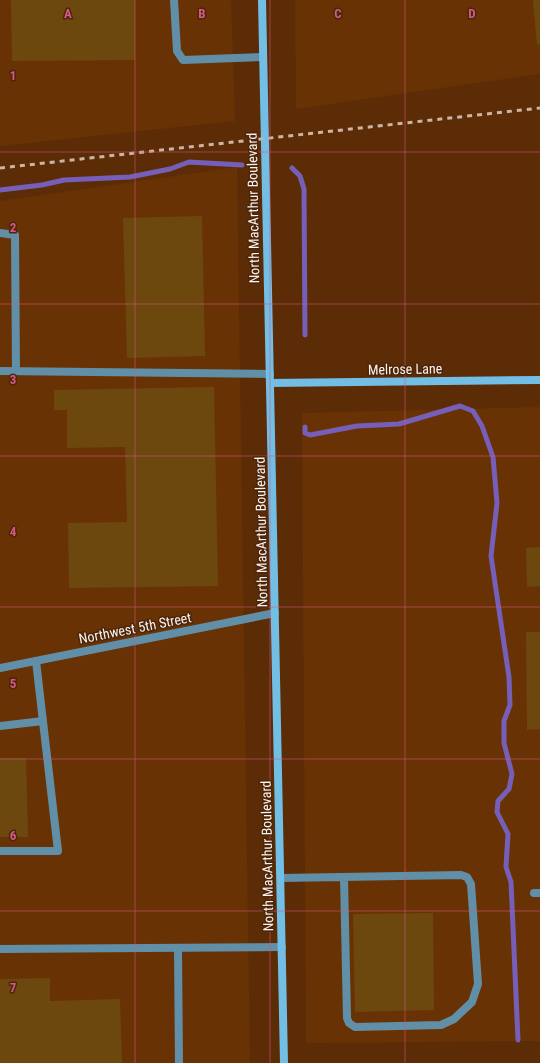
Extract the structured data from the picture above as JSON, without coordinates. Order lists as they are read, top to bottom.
{
  "streets": {
    "main road": ["North MacArthur Boulevard", "Melrose Lane"],
    "street": ["Northwest 5th Street"]
  },
  "crossings": [
    ["North MacArthur Boulevard", "Melrose Lane"],
    ["North MacArthur Boulevard", "Northwest 5th Street"]
  ],
  "grid": {
    "columns": [
      "A",
      "B",
      "C",
      "D"
    ],
    "rows": [
      "1",
      "2",
      "3",
      "4",
      "5",
      "6",
      "7"
    ]
  }
}
